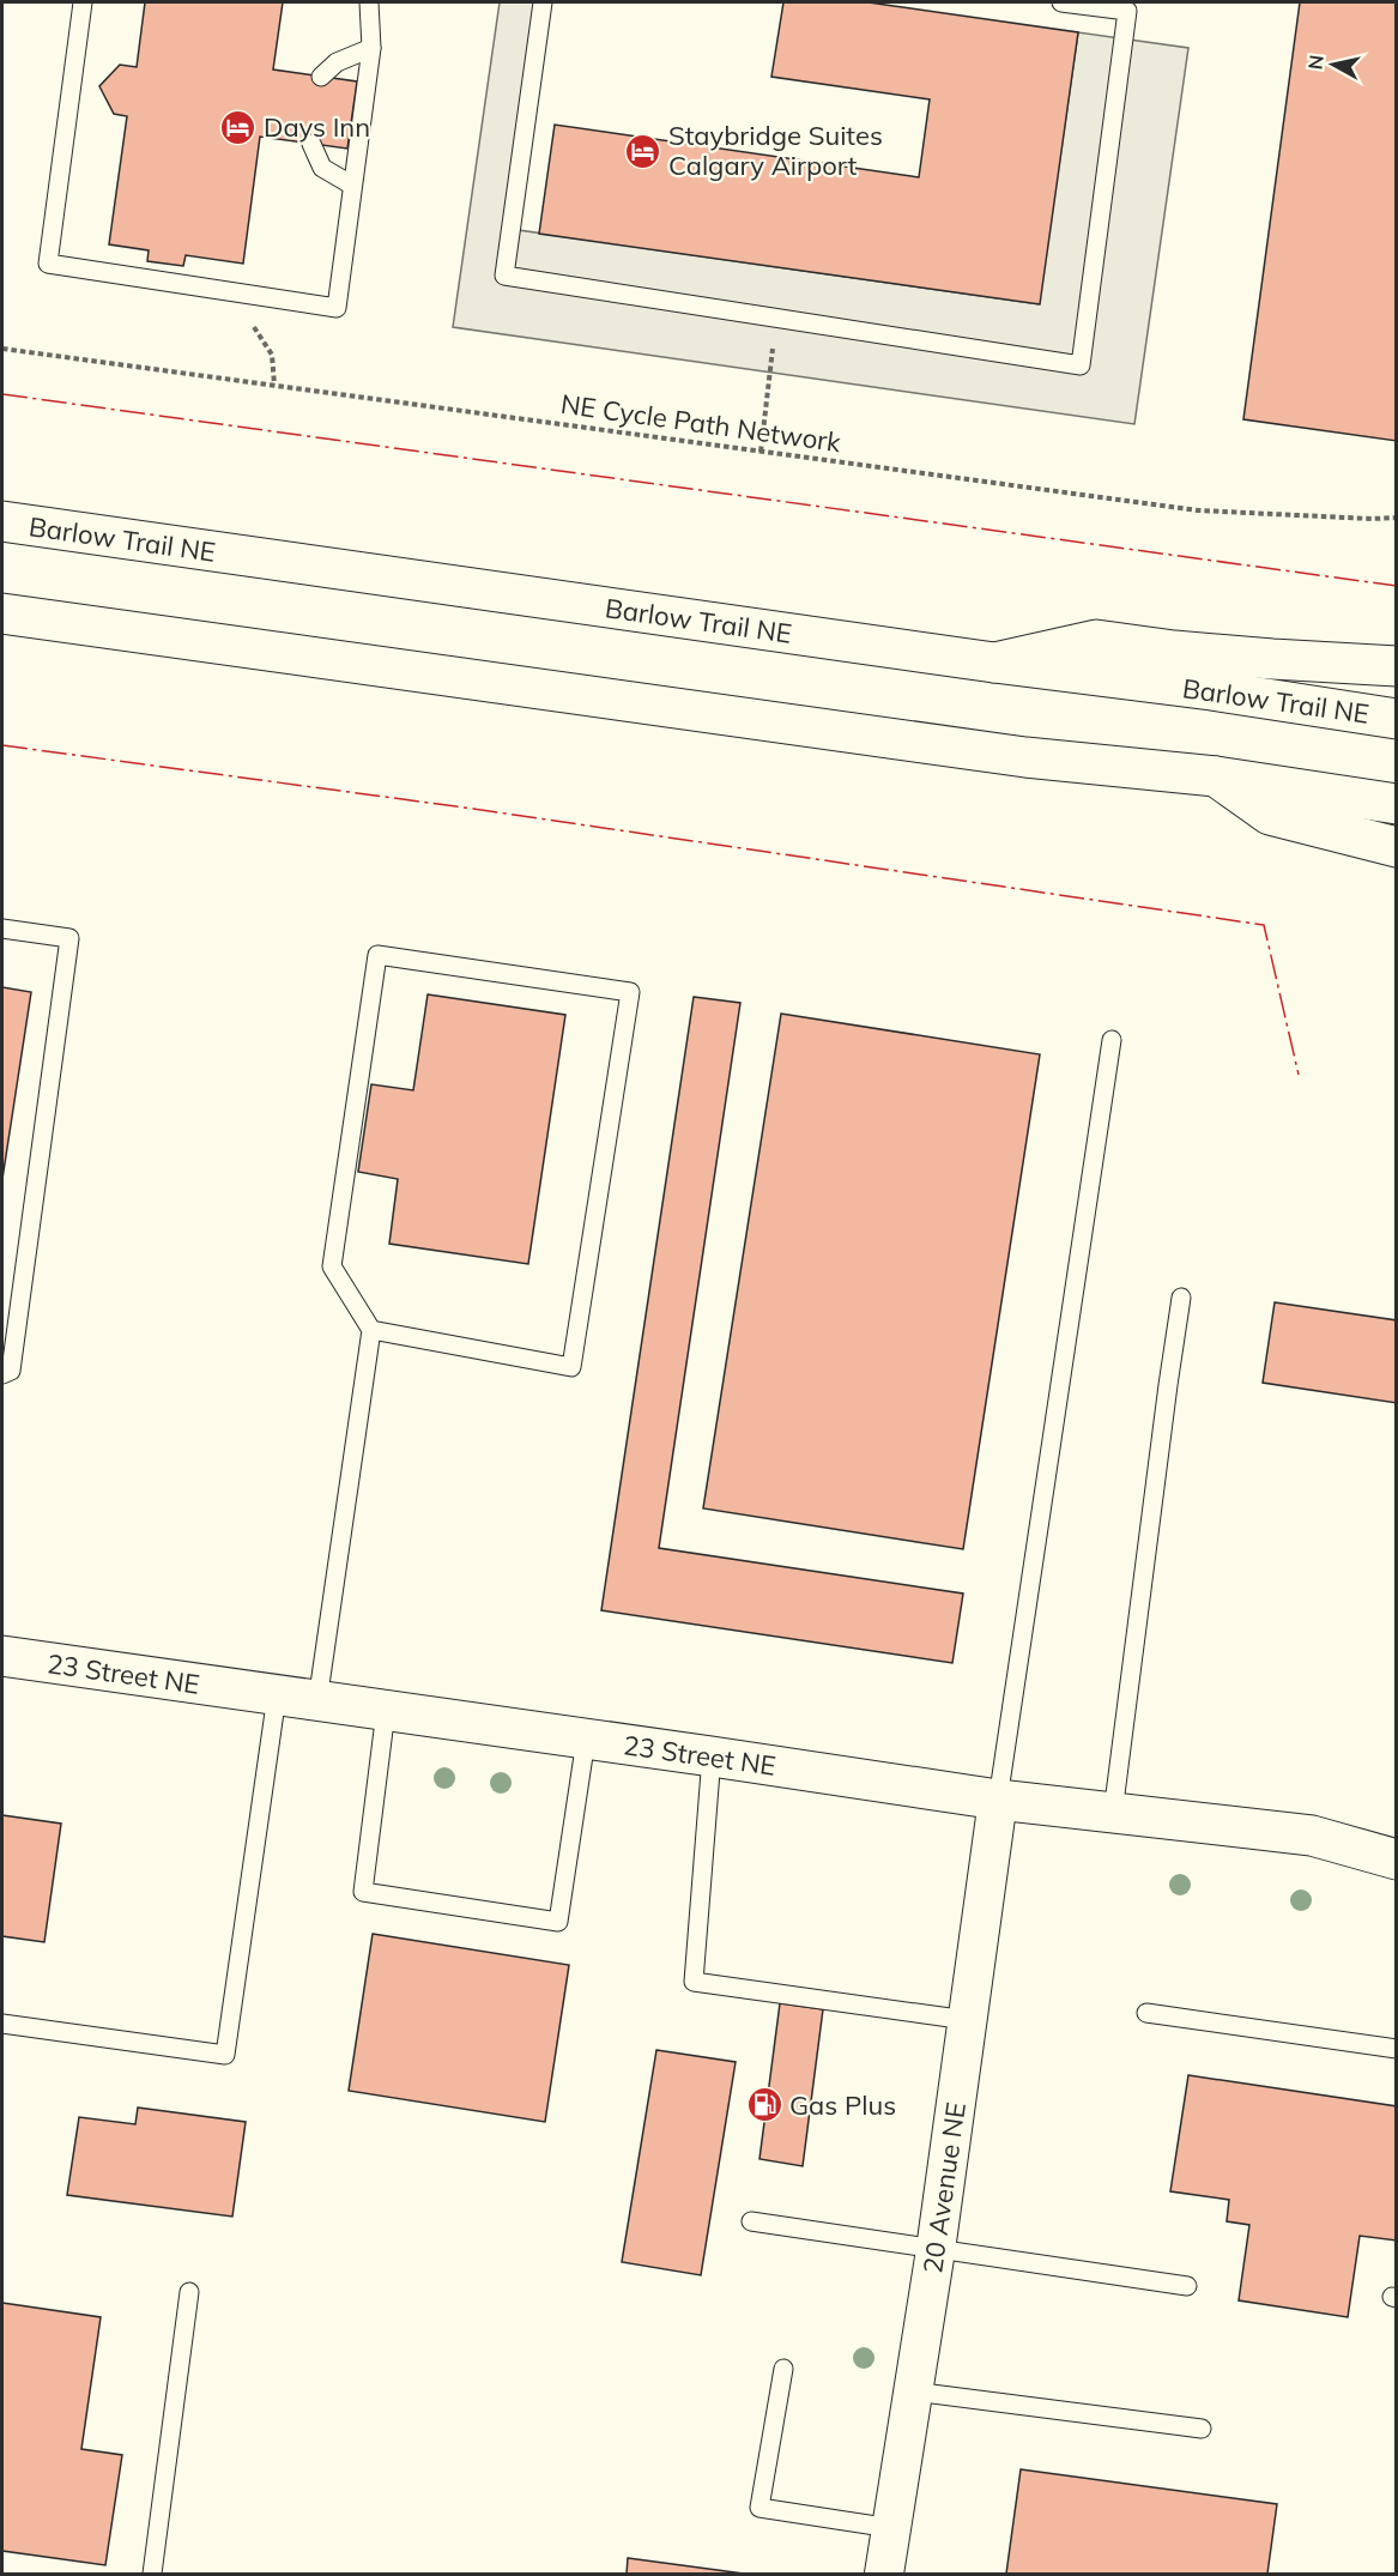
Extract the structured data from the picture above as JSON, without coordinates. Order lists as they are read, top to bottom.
{
  "streets": {
    "main road": ["Barlow Trail NE", "23 Street NE"],
    "street": ["20 Avenue NE"],
    "path": ["NE Cycle Path Network"]
  },
  "crossings": [
    ["23 Street NE", "20 Avenue NE"]
  ],
  "places": {
    "hotel": ["Days Inn", "Staybridge Suites Calgary Airport"],
    "fuel station": ["Gas Plus"]
  },
  "north": "left"
}
